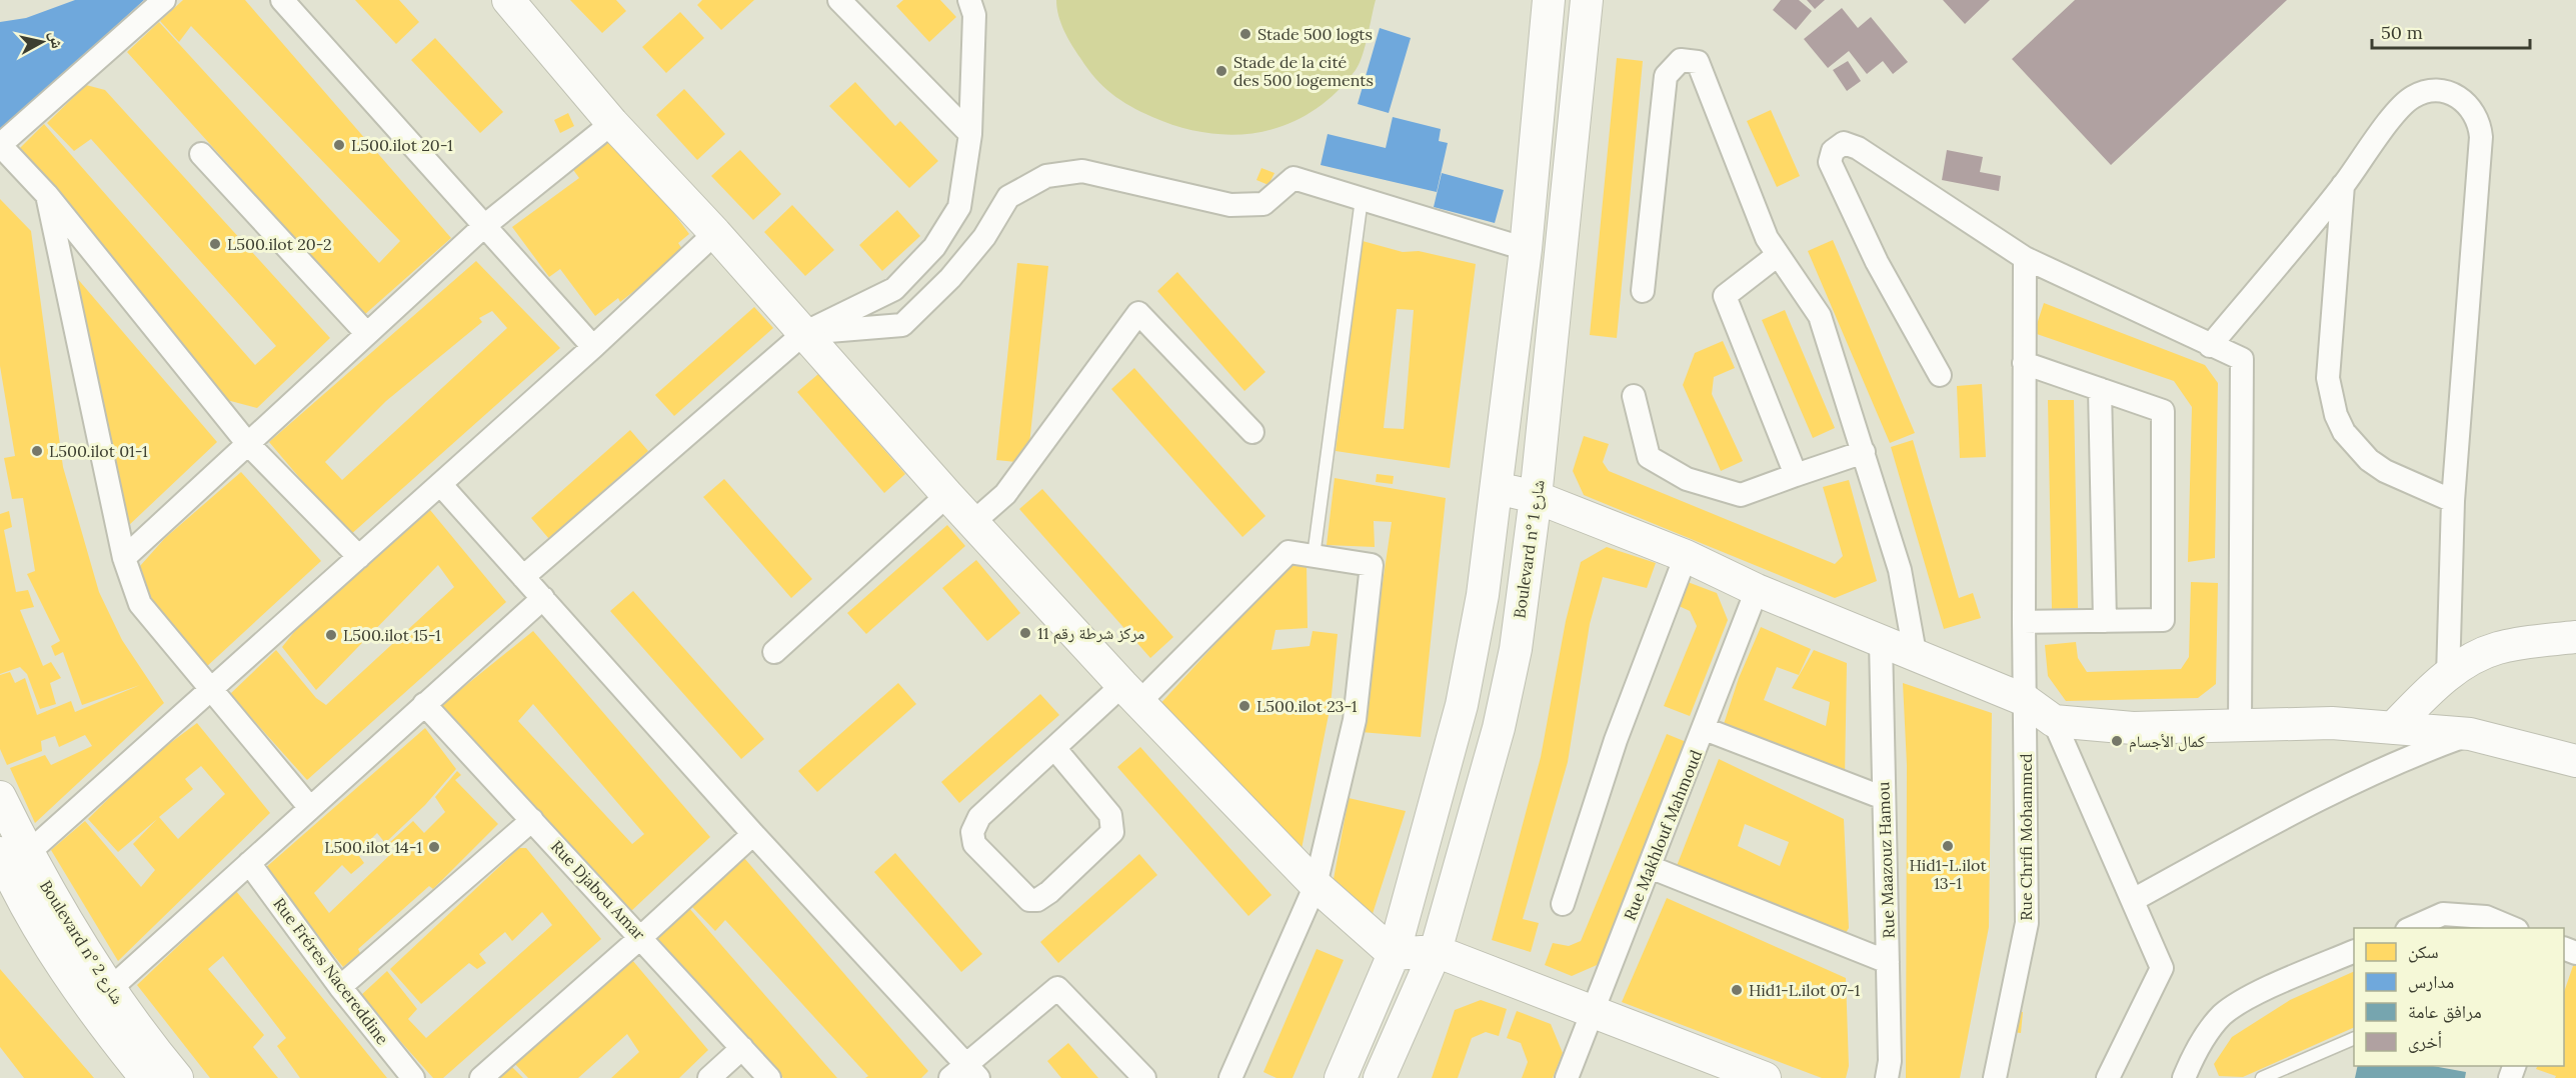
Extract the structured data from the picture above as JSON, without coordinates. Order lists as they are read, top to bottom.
{
  "streets": {
    "street": [
      "Boulevard n° شارع 1",
      "Rue Makhlouf Mahmoud",
      "Rue Chrifi Mohammed",
      "Rue Maazouz Hamou",
      "Rue Djabou Amar",
      "Boulevard n° شارع 2",
      "Rue Fréres Nacereddine"
    ]
  },
  "places": [
    "Stade 500 logts",
    "Stade de la cité des 500 logements",
    "L500.ilot 20-1",
    "L500.ilot 20-2",
    "L500.ilot 01-1",
    "مركز شرطة رقم 11",
    "L500.ilot 15-1",
    "L500.ilot 23-1",
    "كمال الأجسام",
    "Hid1-L.ilot 13-1",
    "L500.ilot 14-1",
    "Hid1-L.ilot 07-1"
  ],
  "legend": [
    "سكن",
    "مدارس",
    "مرافق عامة",
    "أخرى"
  ],
  "scale_bar": "50 m",
  "north": "right"
}
